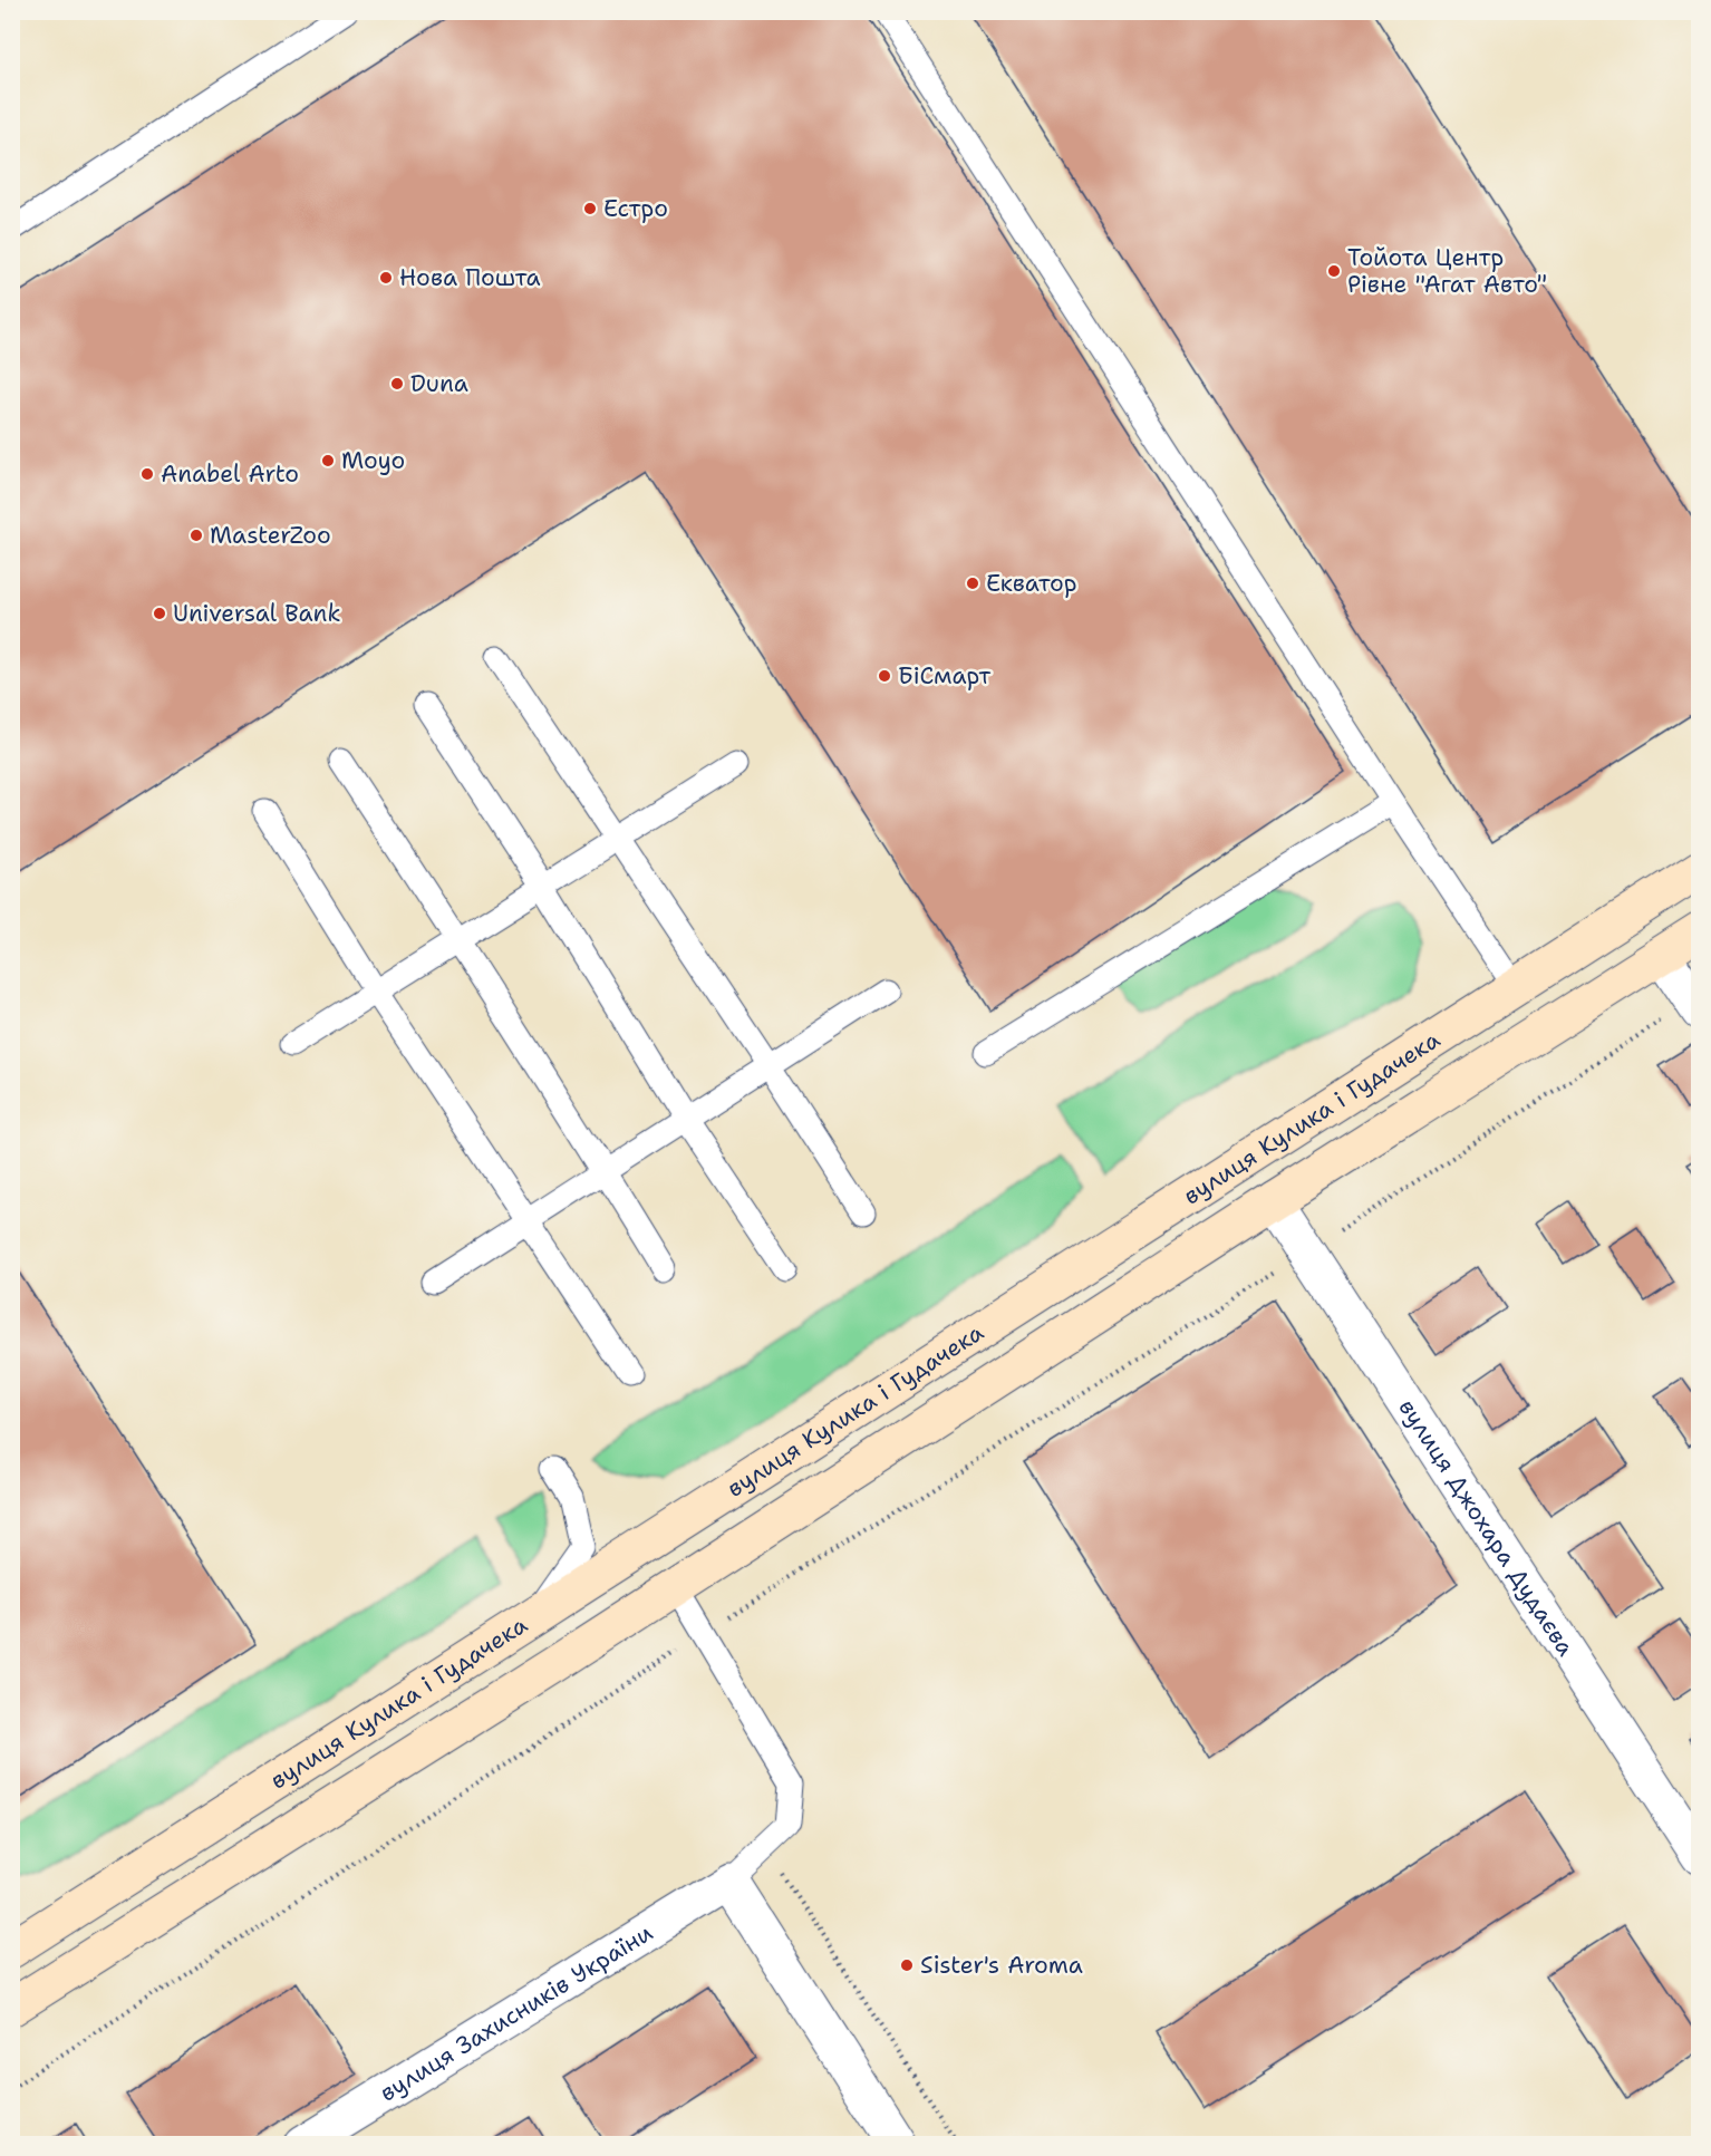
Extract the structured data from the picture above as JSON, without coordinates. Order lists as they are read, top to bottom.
{
  "streets": {
    "main road": ["вулиця Кулика і Гудачека"],
    "street": ["вулиця Джохара Дудаєва", "вулиця Захисників України"]
  },
  "crossings": [
    ["вулиця Кулика і Гудачека", "вулиця Джохара Дудаєва"]
  ],
  "places": [
    "Естро",
    "Тойота Центр Рівне \"Агат Авто\"",
    "Нова Пошта",
    "Duna",
    "Moyo",
    "Anabel Arto",
    "MasterZoo",
    "Екватор",
    "Universal Bank",
    "БіСмарт",
    "Sister's Aroma"
  ]
}
